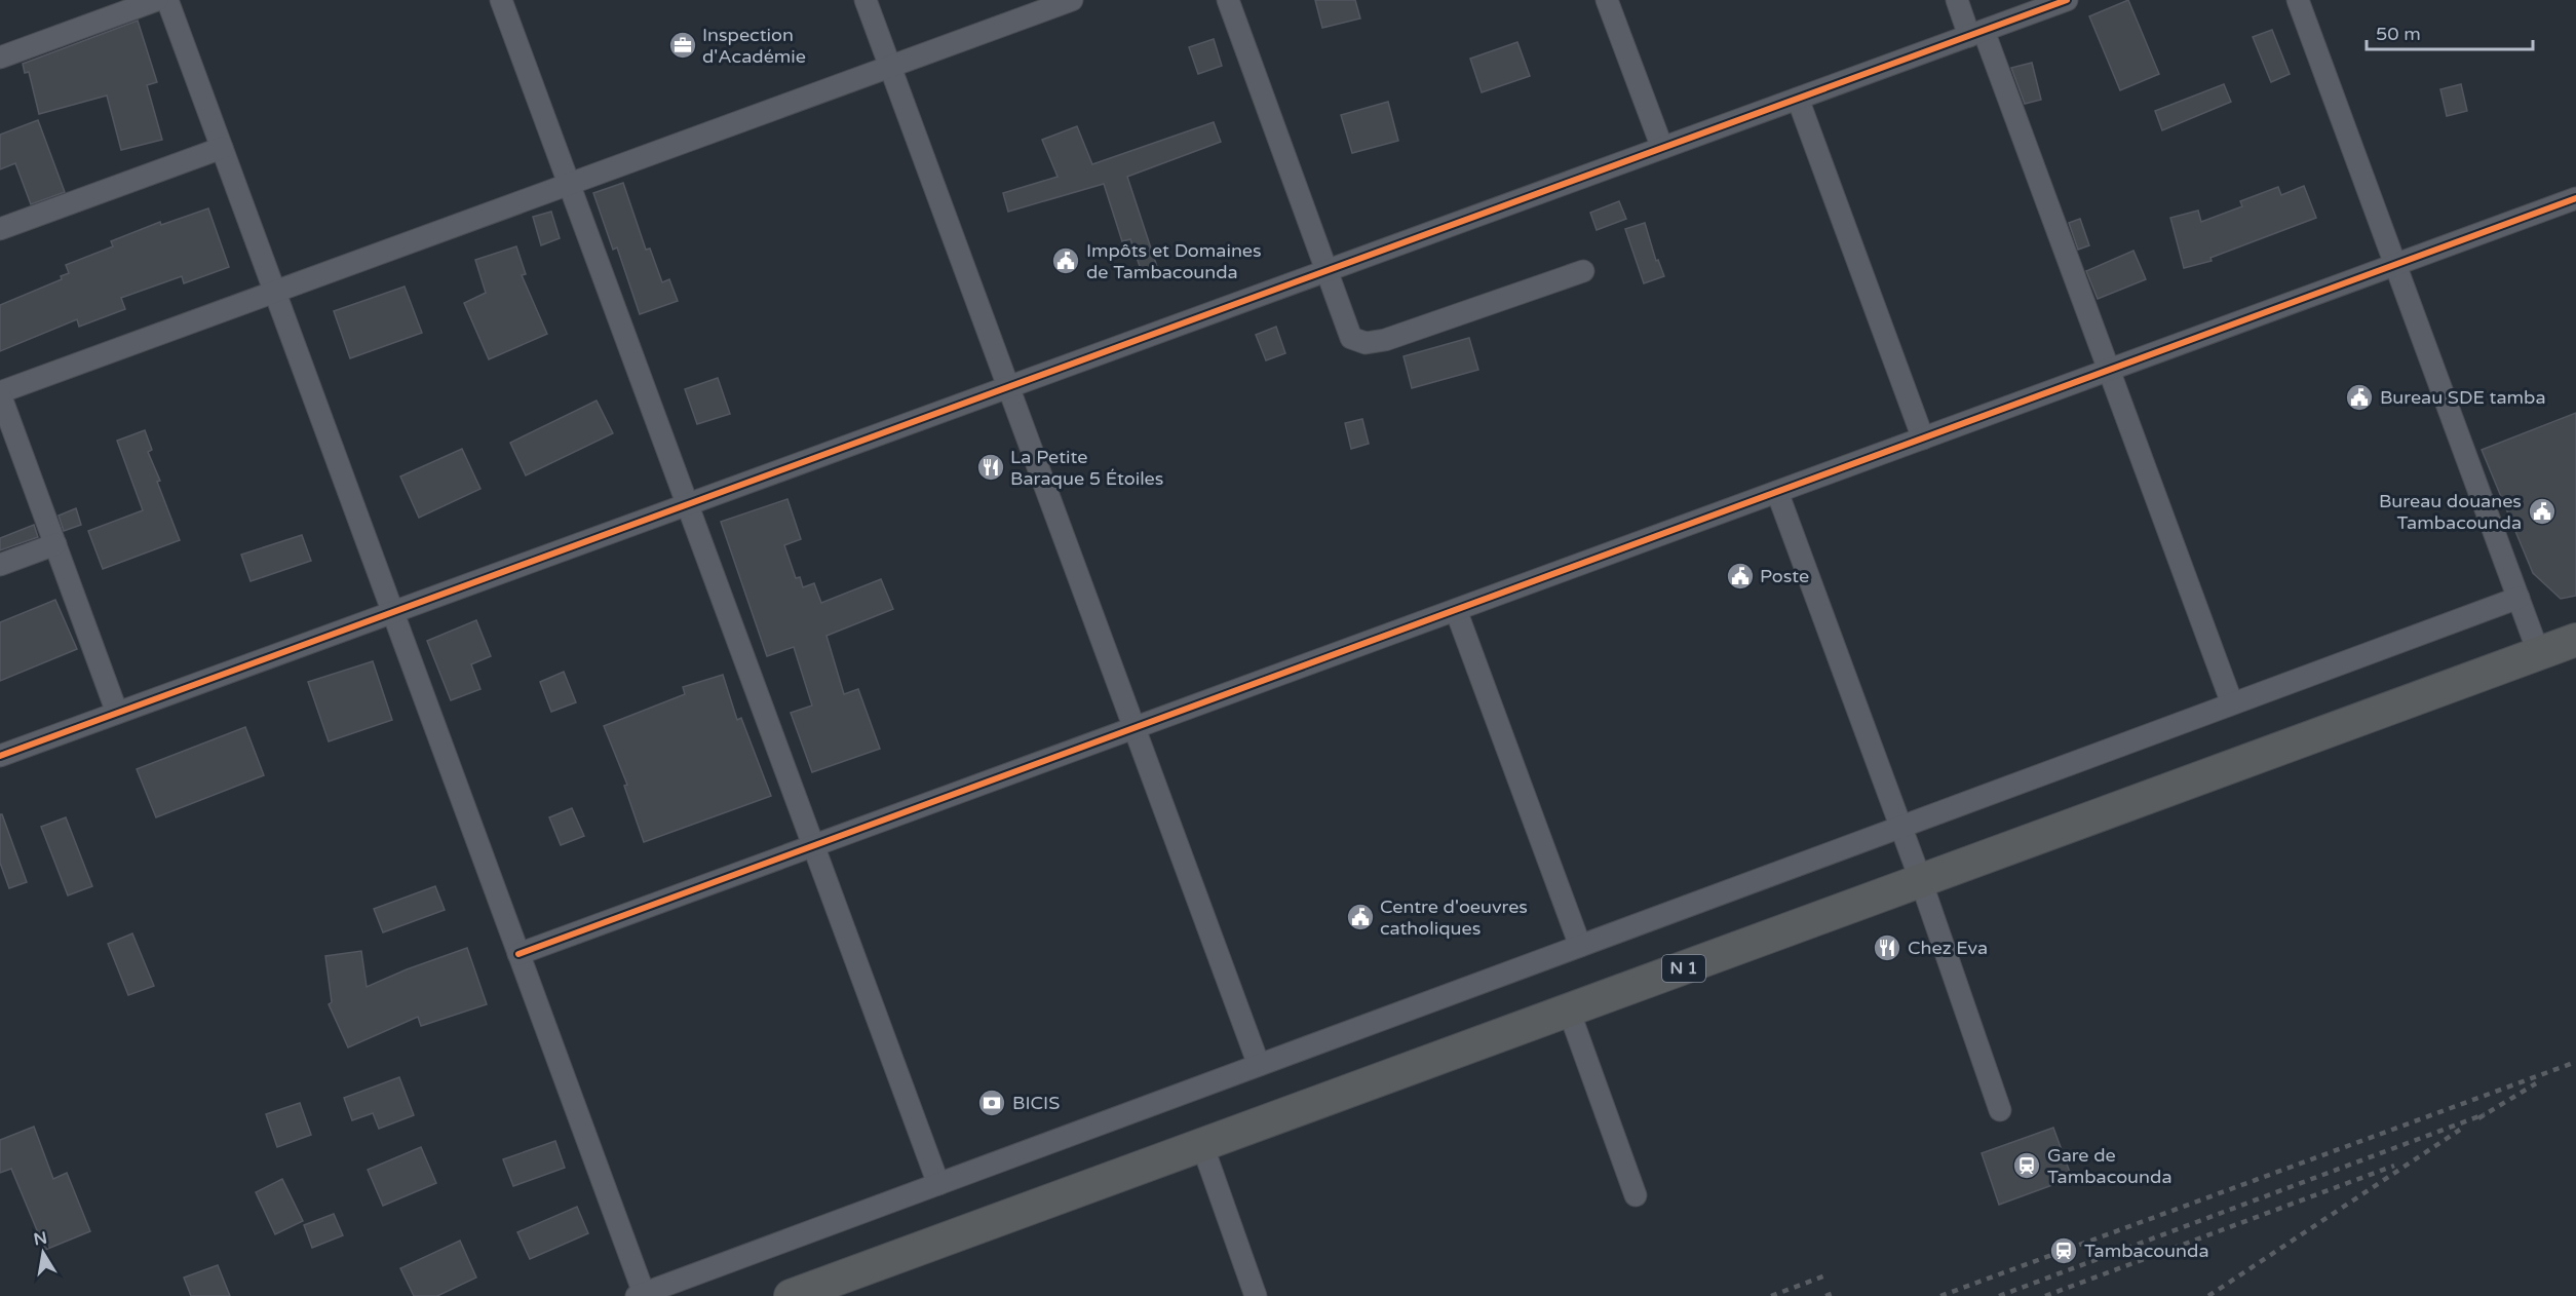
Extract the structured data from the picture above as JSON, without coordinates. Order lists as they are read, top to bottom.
{
  "streets": {
    "highway": ["N 1"]
  },
  "places": {
    "office": ["Inspection d'Académie"],
    "public building": [
      "Impôts et Domaines de Tambacounda",
      "Bureau SDE tamba",
      "Bureau douanes Tambacounda",
      "Poste",
      "Centre d'oeuvres catholiques"
    ],
    "restaurant": ["La Petite Baraque 5 Étoiles", "Chez Eva"],
    "bank": ["BICIS"],
    "station": ["Gare de Tambacounda", "Tambacounda"]
  },
  "scale_bar": "50 m",
  "north": "top"
}
